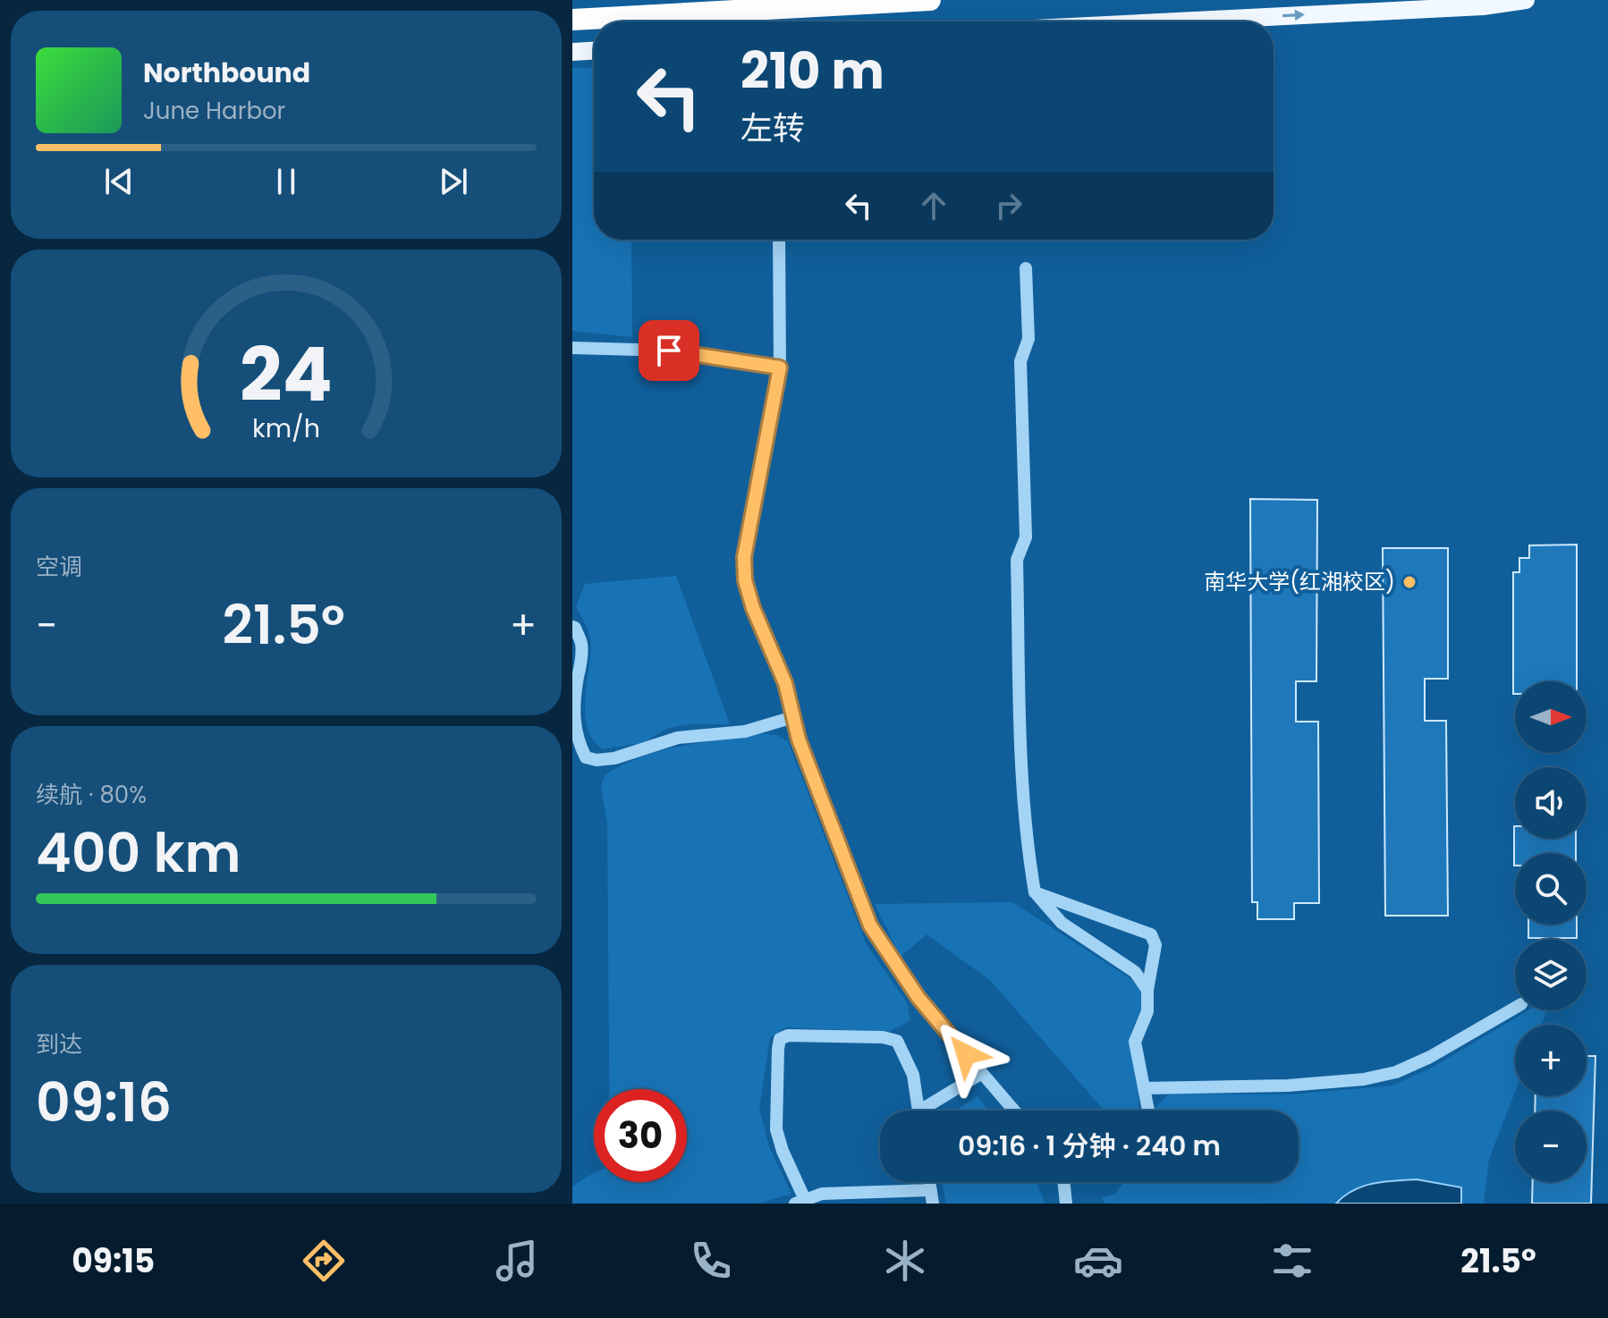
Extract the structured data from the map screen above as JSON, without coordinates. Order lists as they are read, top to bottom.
{
  "places": ["南华大学(红湘校区)"],
  "north": "right",
  "page": {
    "turn": ["210 m", "左转"],
    "song": ["Northbound", "June Harbor"],
    "tile": [
      "空调",
      ["续航 · 80%", "400 km"],
      ["到达", "09:16"]
    ],
    "heat": ["−", "21.5°", "+"],
    "map_buttons": ["+", "−"],
    "limit": "30",
    "trip": "09:16 · 1 分钟 · 240 m",
    "tabs": ["09:15", "21.5°"],
    "gauge": ["24", "km/h"]
  }
}
